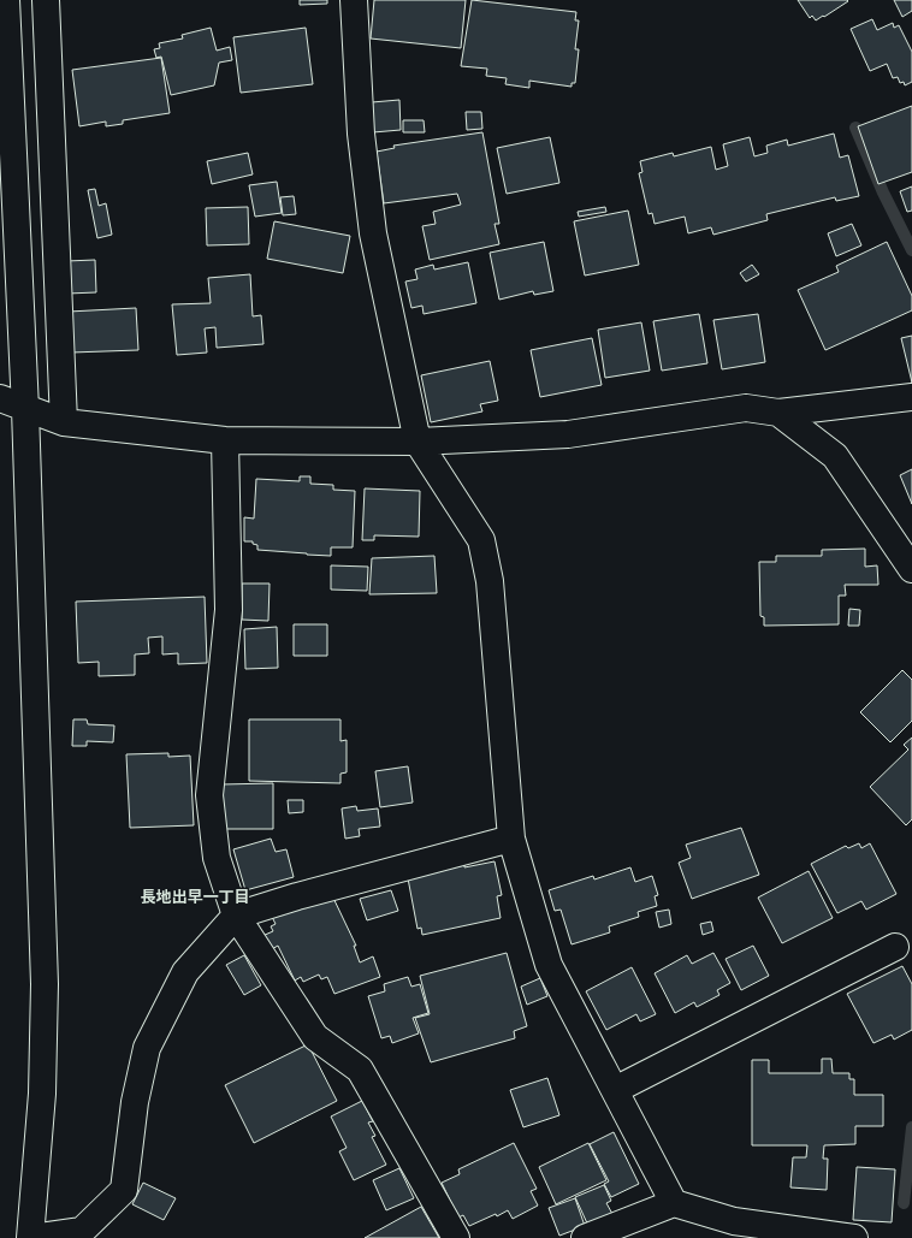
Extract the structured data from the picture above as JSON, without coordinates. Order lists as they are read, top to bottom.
{
  "districts": ["長地出早一丁目"]
}
